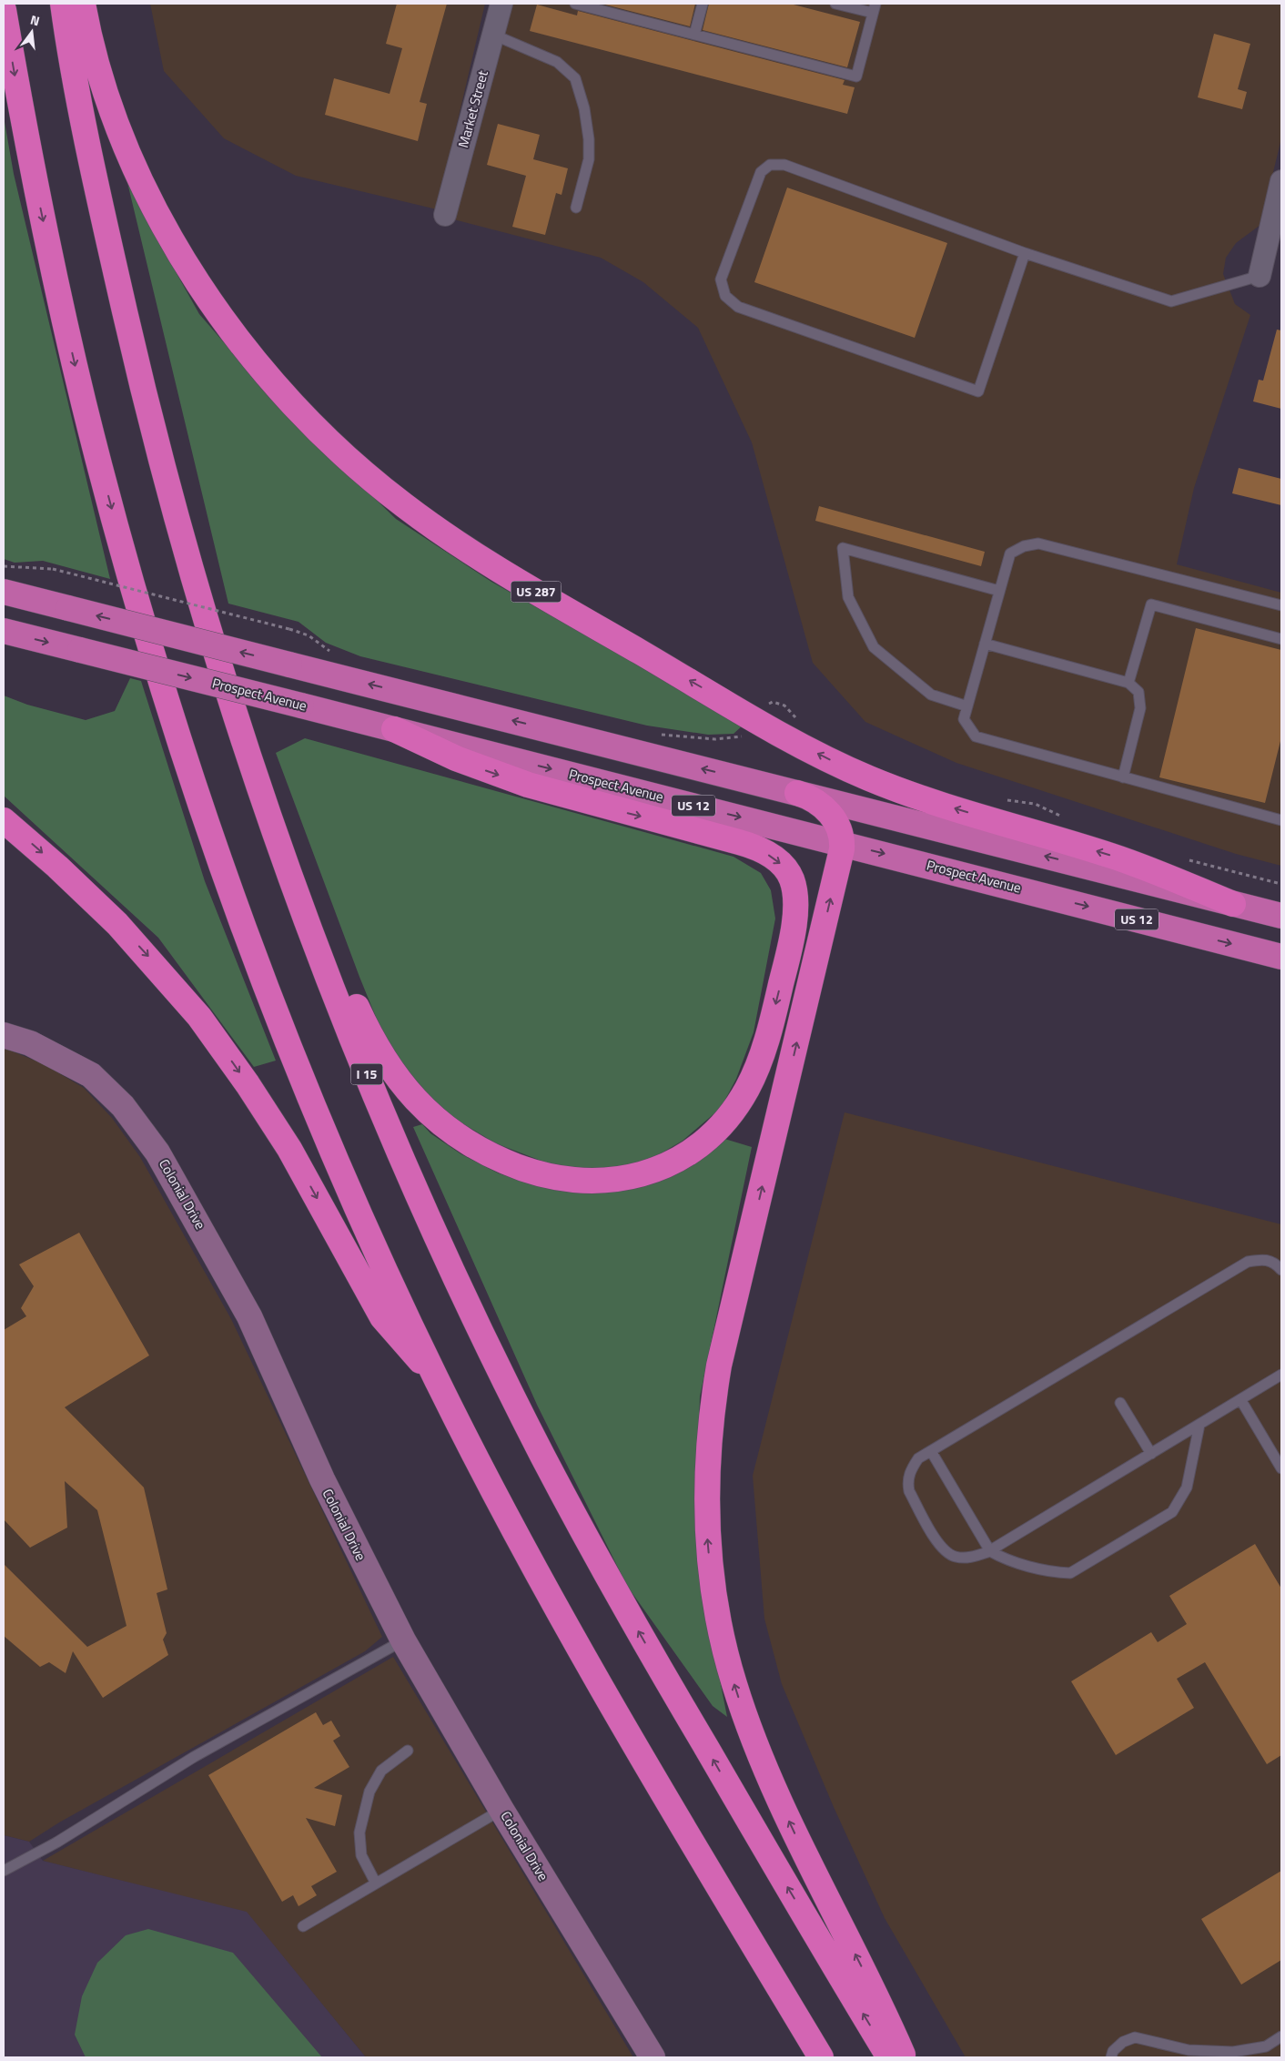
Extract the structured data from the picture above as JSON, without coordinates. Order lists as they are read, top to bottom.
{
  "streets": {
    "highway": [
      "US 287",
      "Prospect Avenue",
      "US 12",
      "I 15"
    ],
    "main road": ["Colonial Drive"],
    "street": ["Market Street"]
  },
  "north": "top"
}
